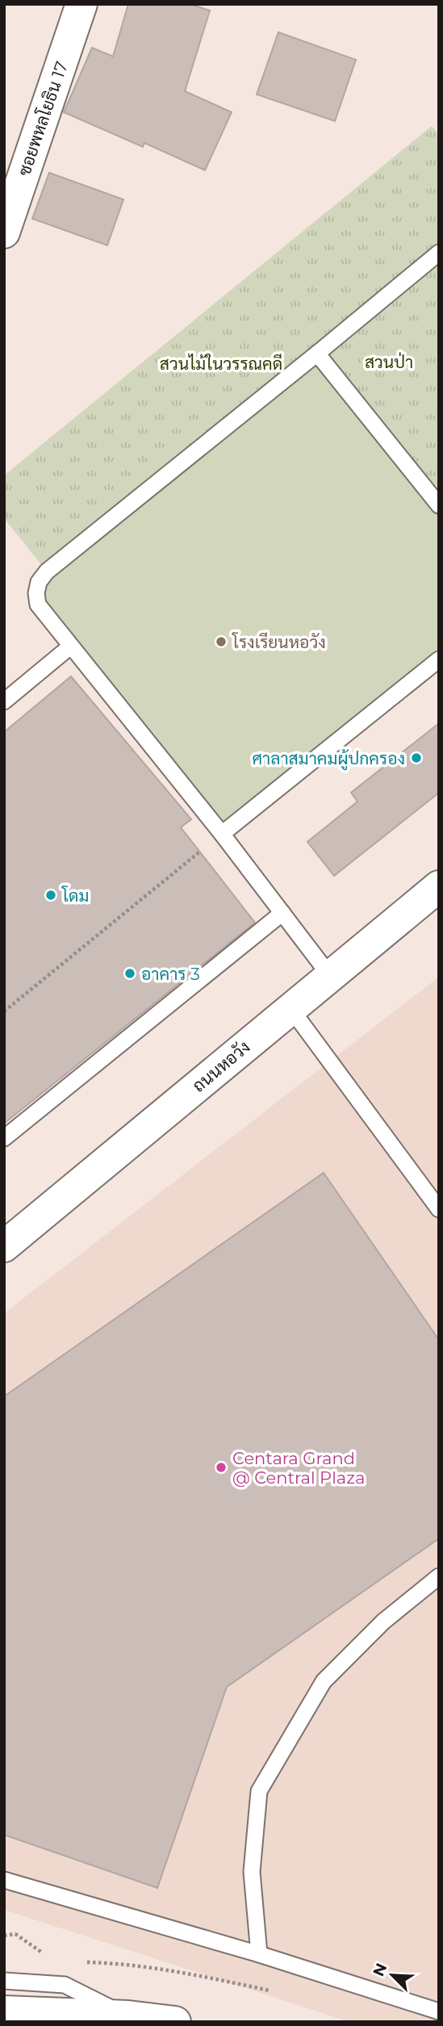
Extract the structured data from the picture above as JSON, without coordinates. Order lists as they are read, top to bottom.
{
  "streets": {
    "main road": ["ซอยพหลโยธิน 17", "ถนนหอวัง"]
  },
  "parks": ["สวนป่า", "สวนไม้ในวรรณคดี"],
  "places": [
    "โรงเรียนหอวัง",
    "ศาลาสมาคมผู้ปกครอง",
    "โดม",
    "อาคาร 3",
    "Centara Grand @ Central Plaza"
  ],
  "north": "top left"
}
